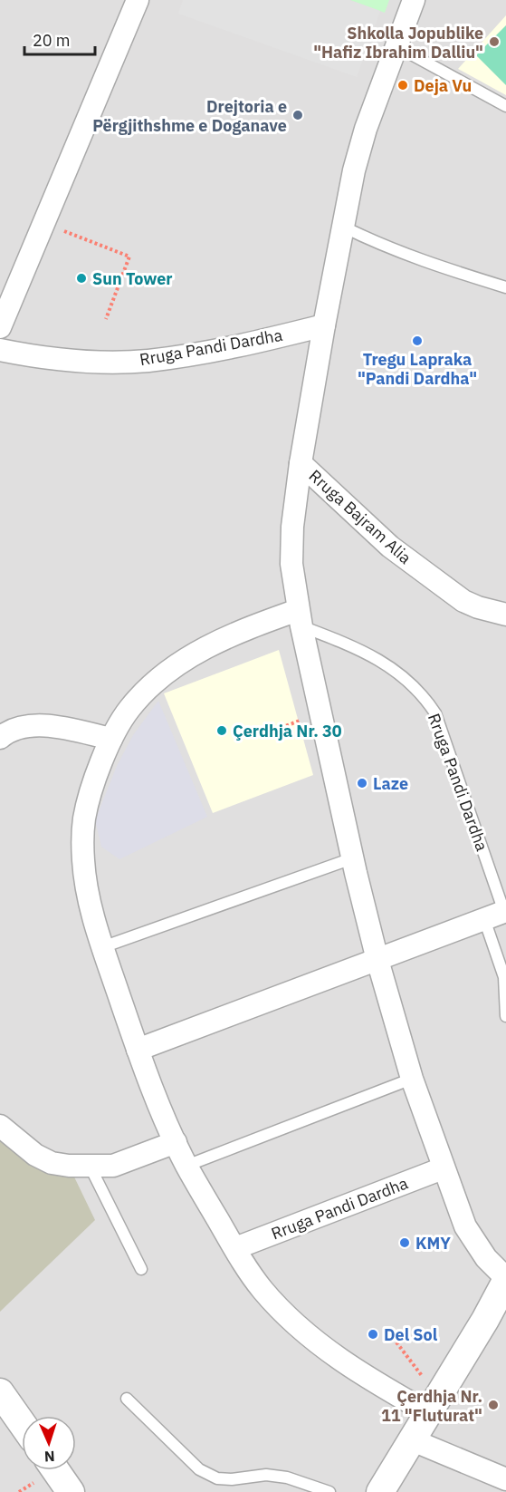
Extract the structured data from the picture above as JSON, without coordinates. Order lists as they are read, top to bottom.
{
  "streets": {
    "street": ["Rruga Pandi Dardha", "Rruga Bajram Alia"]
  },
  "places": [
    "Shkolla Jopublike \"Hafiz Ibrahim Dalliu\"",
    "Deja Vu",
    "Drejtoria e Përgjithshme e Doganave",
    "Sun Tower",
    "Tregu Lapraka \"Pandi Dardha\"",
    "Çerdhja Nr. 30",
    "Laze",
    "KMY",
    "Del Sol",
    "Çerdhja Nr. 11 \"Fluturat\""
  ],
  "scale_bar": "20 m",
  "north": "bottom"
}
